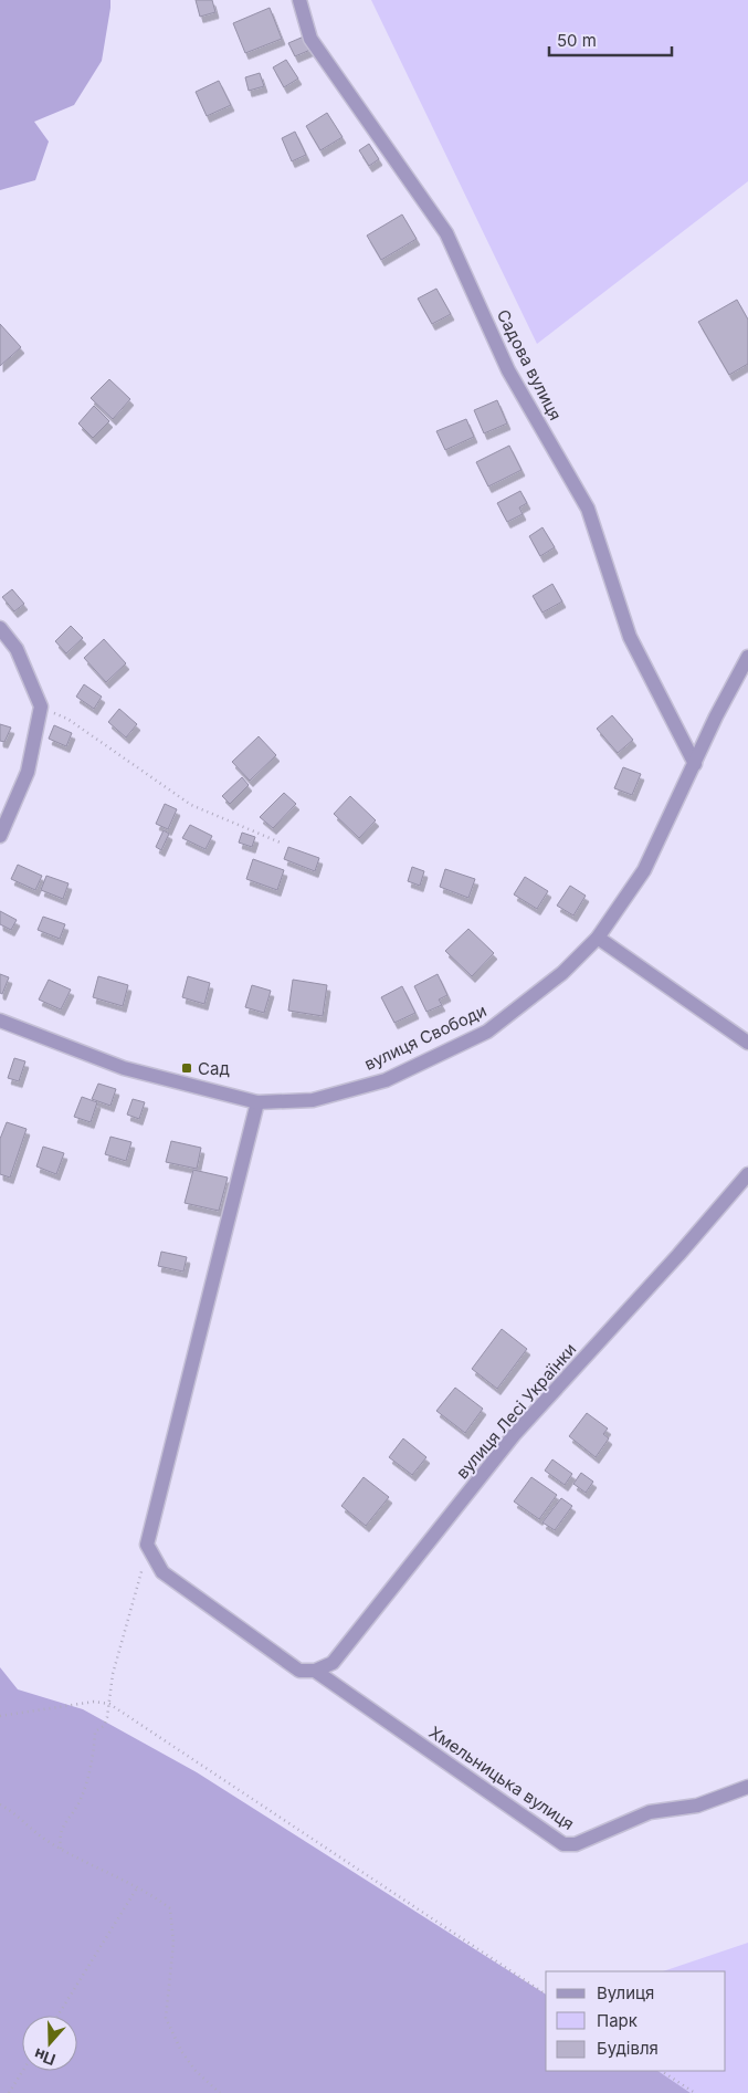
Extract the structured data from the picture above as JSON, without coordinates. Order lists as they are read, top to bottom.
{
  "streets": {
    "street": [
      "Садова вулиця",
      "вулиця Свободи",
      "вулиця Лесі Українки",
      "Хмельницька вулиця"
    ]
  },
  "crossings": [
    ["Садова вулиця", "вулиця Свободи"],
    ["вулиця Лесі Українки", "Хмельницька вулиця"]
  ],
  "places": {
    "transit": ["Сад"]
  },
  "legend": ["Вулиця", "Парк", "Будівля"],
  "scale_bar": "50 m",
  "north": "bottom"
}
